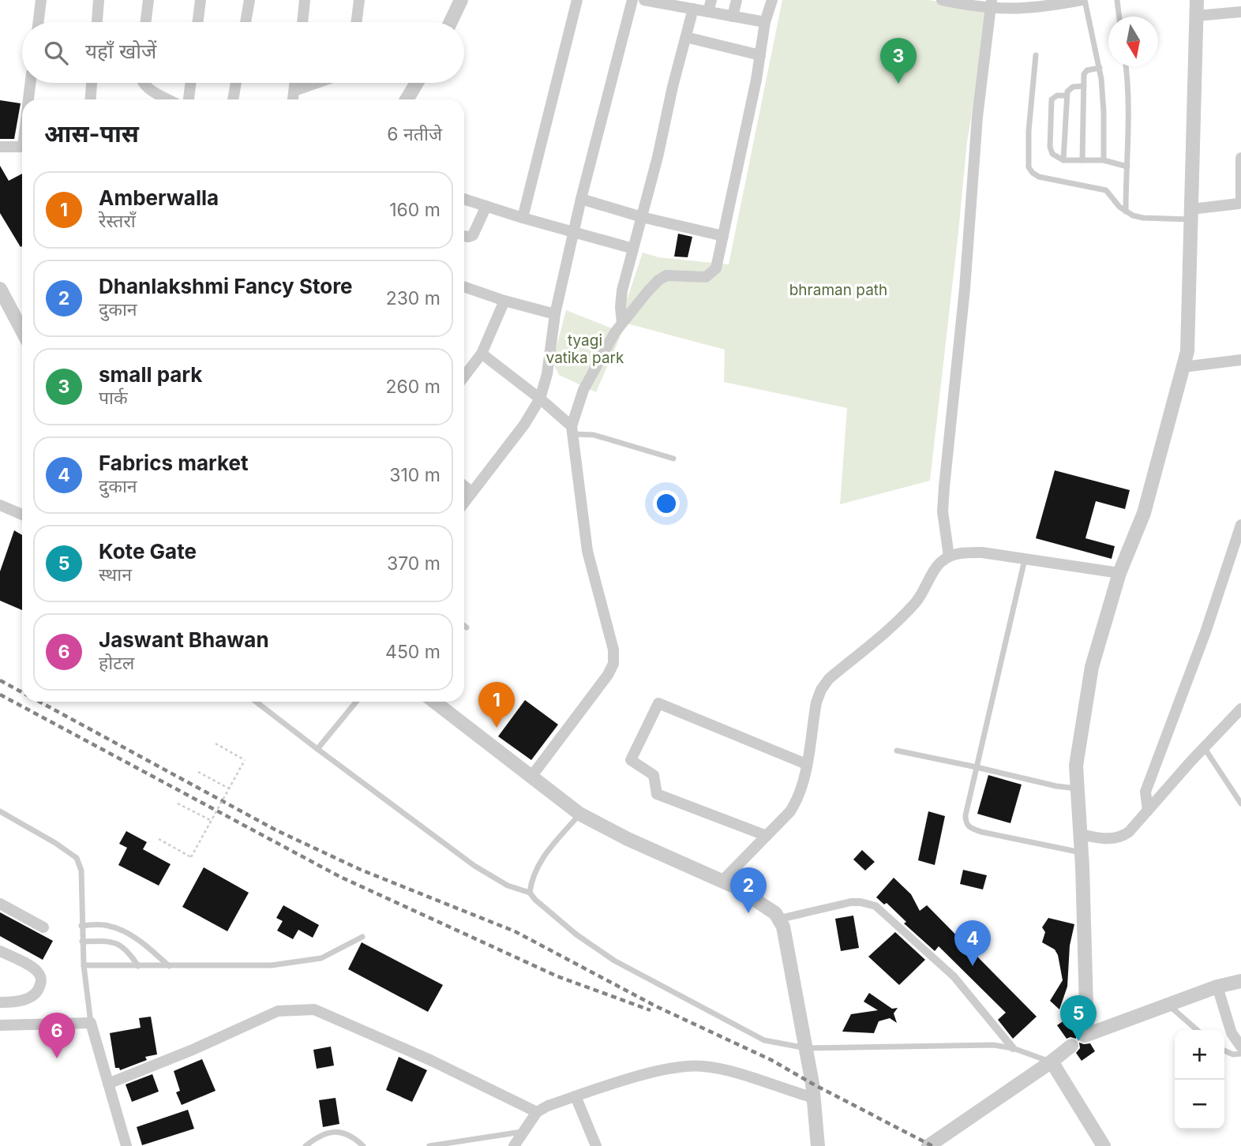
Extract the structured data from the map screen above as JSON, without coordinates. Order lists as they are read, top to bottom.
{
  "parks": ["bhraman path", "tyagi vatika park"],
  "north": "bottom",
  "page": {
    "search": "यहाँ खोजें",
    "pins": [
      "3",
      "1",
      "2",
      "4",
      "5",
      "6"
    ],
    "heading": ["आस-पास", "6 नतीजे"],
    "list": [
      {
        "mark": "1",
        "name": "Amberwalla",
        "note": "रेस्तराँ",
        "value": "160 m"
      },
      {
        "mark": "2",
        "name": "Dhanlakshmi Fancy Store",
        "note": "दुकान",
        "value": "230 m"
      },
      {
        "mark": "3",
        "name": "small park",
        "note": "पार्क",
        "value": "260 m"
      },
      {
        "mark": "4",
        "name": "Fabrics market",
        "note": "दुकान",
        "value": "310 m"
      },
      {
        "mark": "5",
        "name": "Kote Gate",
        "note": "स्थान",
        "value": "370 m"
      },
      {
        "mark": "6",
        "name": "Jaswant Bhawan",
        "note": "होटल",
        "value": "450 m"
      }
    ],
    "map_buttons": ["+", "−"]
  }
}
